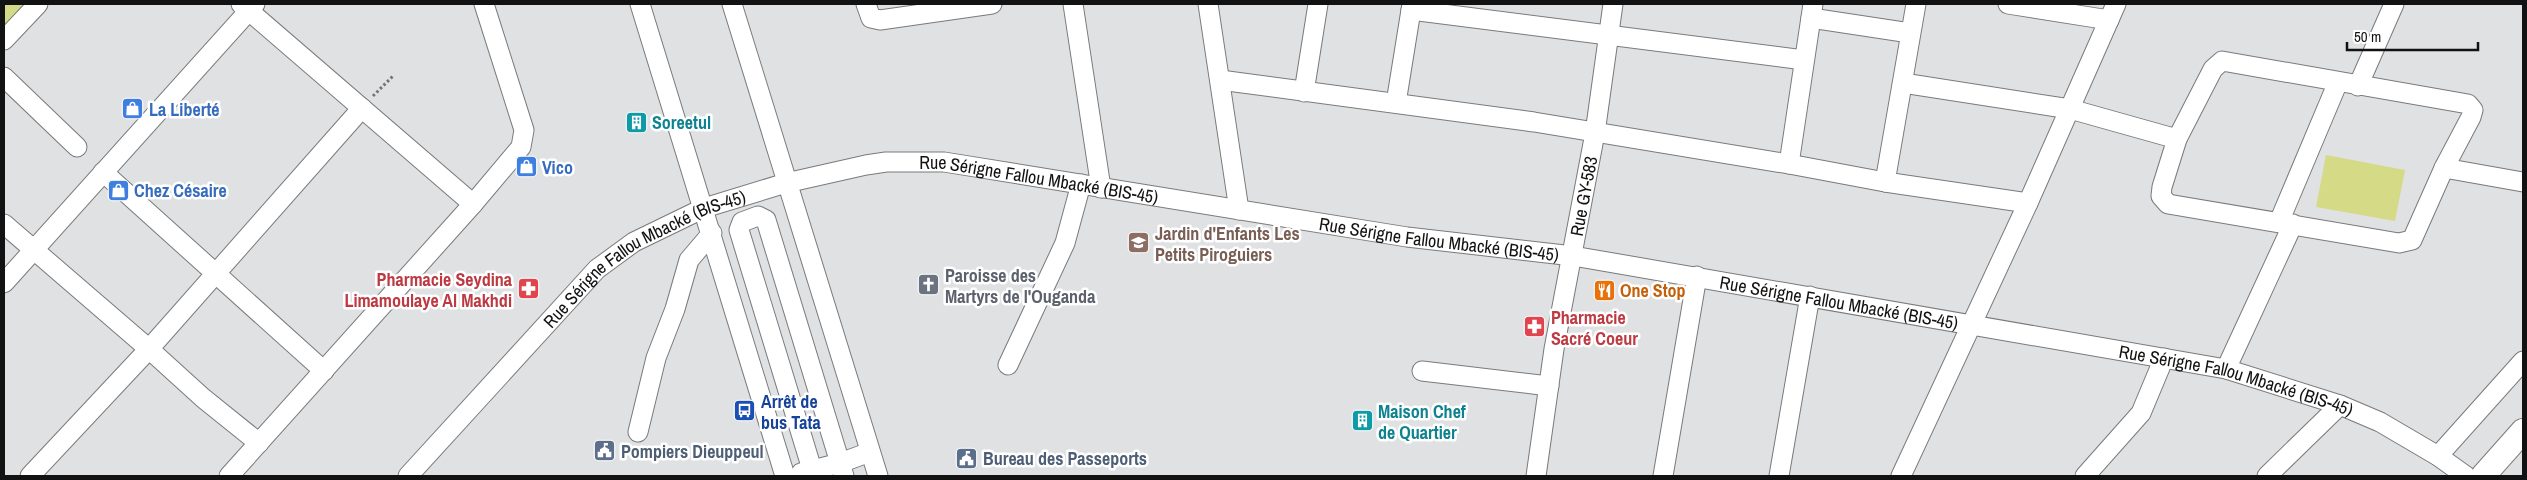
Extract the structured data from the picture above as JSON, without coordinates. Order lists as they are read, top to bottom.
{
  "streets": {
    "street": ["Rue Sérigne Fallou Mbacké (BIS-45)", "Rue GY-583"]
  },
  "crossings": [
    ["Rue Sérigne Fallou Mbacké (BIS-45)", "Rue GY-583"]
  ],
  "places": {
    "shop": ["La Liberté", "Vico", "Chez Césaire"],
    "building": ["Soreetul", "Maison Chef de Quartier"],
    "school or university": ["Jardin d'Enfants Les Petits Piroguiers"],
    "church": ["Paroisse des Martyrs de l'Ouganda"],
    "pharmacy": ["Pharmacie Seydina Limamoulaye Al Makhdi", "Pharmacie Sacré Coeur"],
    "restaurant": ["One Stop"],
    "bus stop": ["Arrêt de bus Tata"],
    "public building": ["Pompiers Dieuppeul", "Bureau des Passeports"]
  },
  "scale_bar": "50 m"
}
